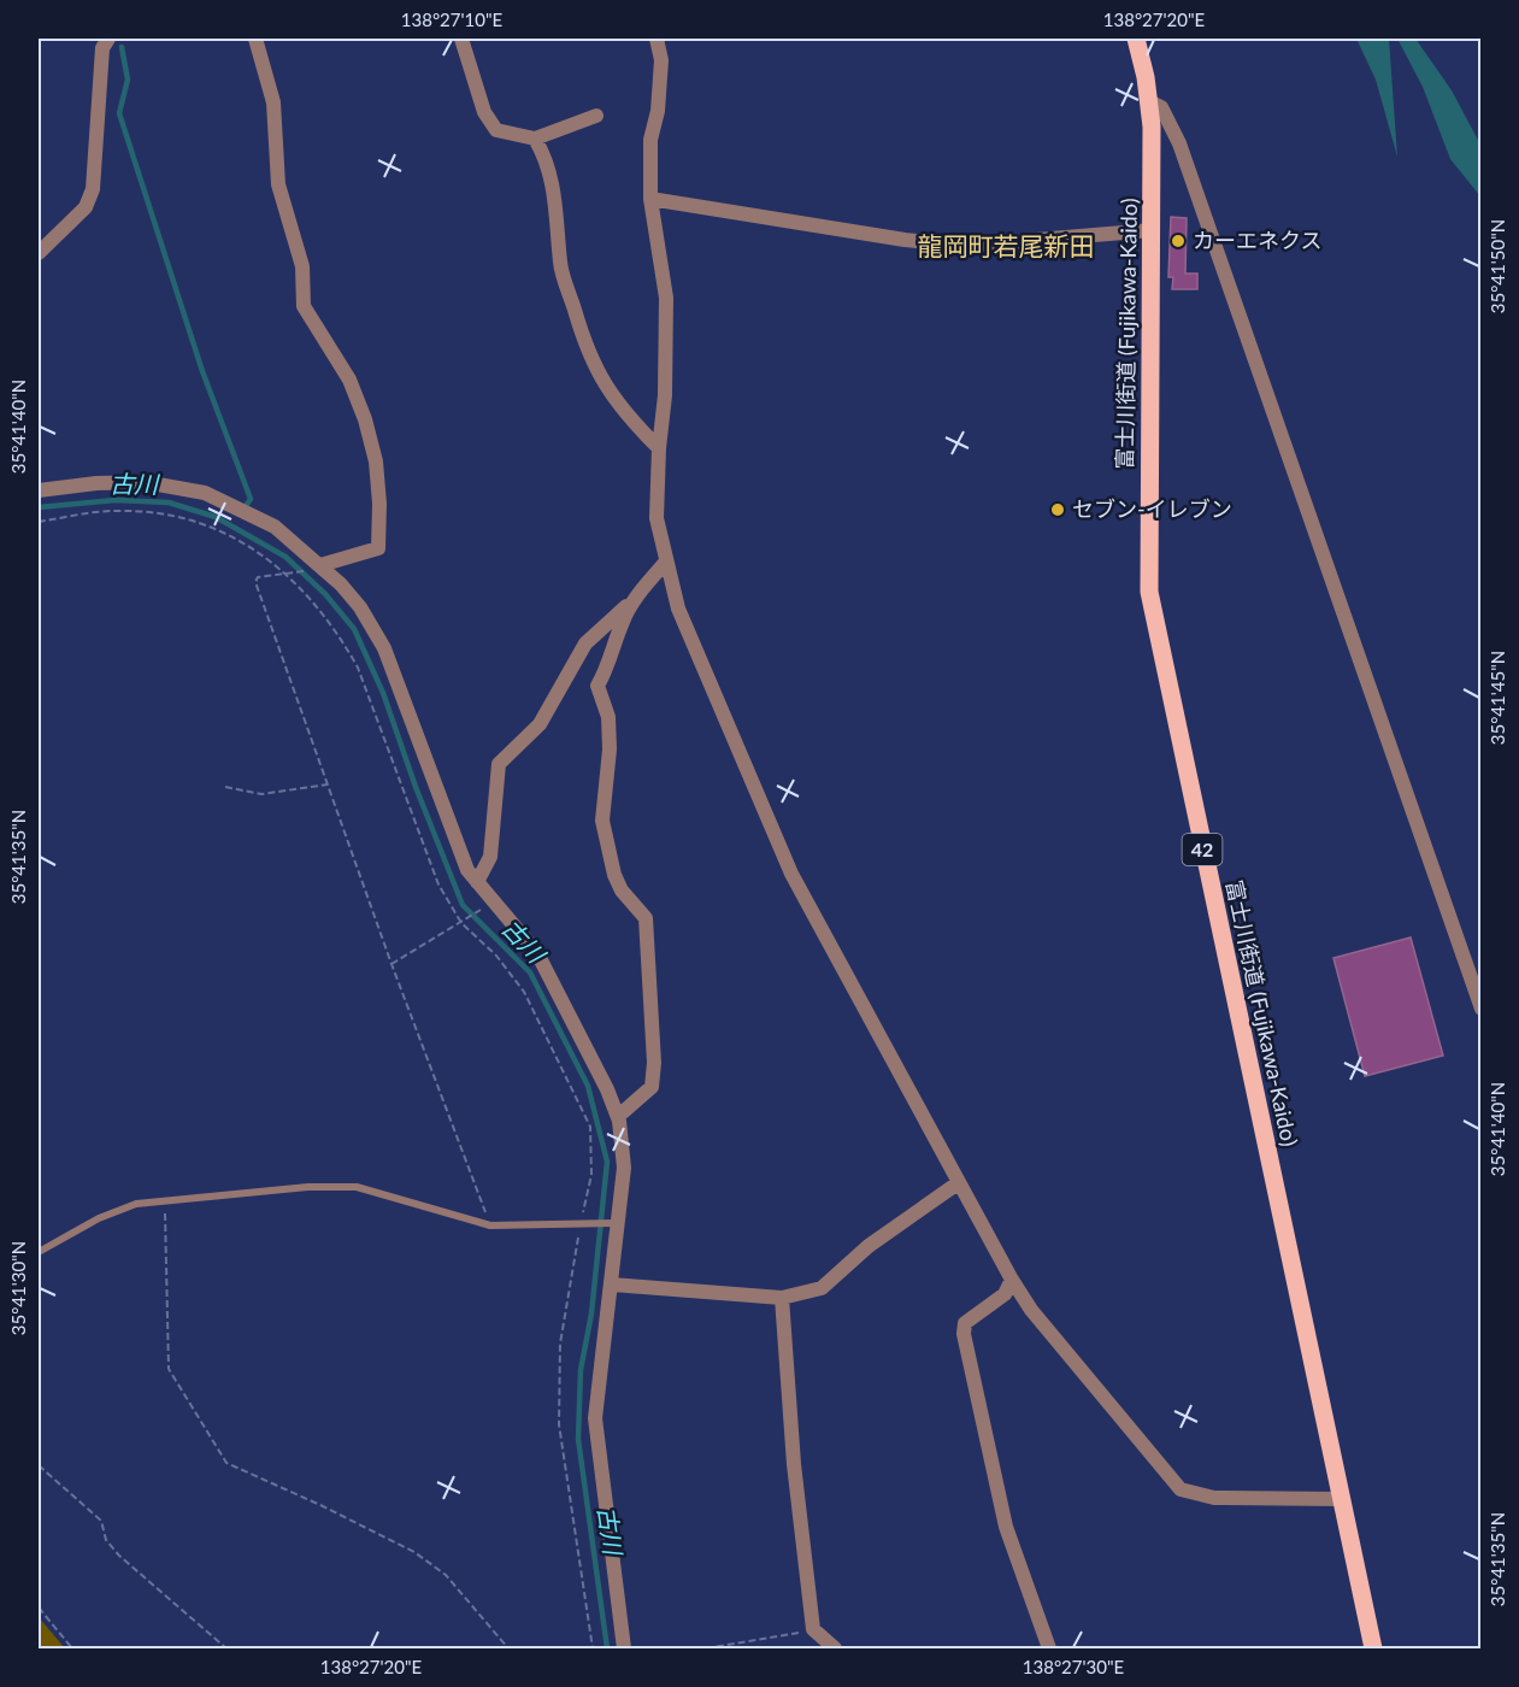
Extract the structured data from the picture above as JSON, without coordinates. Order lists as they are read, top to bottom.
{
  "streets": {
    "main road": ["富士川街道 (Fujikawa-Kaido)", "42"]
  },
  "districts": ["龍岡町若尾新田"],
  "water": ["古川"],
  "places": ["カーエネクス", "セブン-イレブン"],
  "coordinates": [
    "138°27'10\"E",
    "138°27'20\"E",
    "35°41'50\"N",
    "35°41'40\"N",
    "35°41'45\"N",
    "35°41'35\"N",
    "35°41'30\"N",
    "138°27'30\"E"
  ]
}
